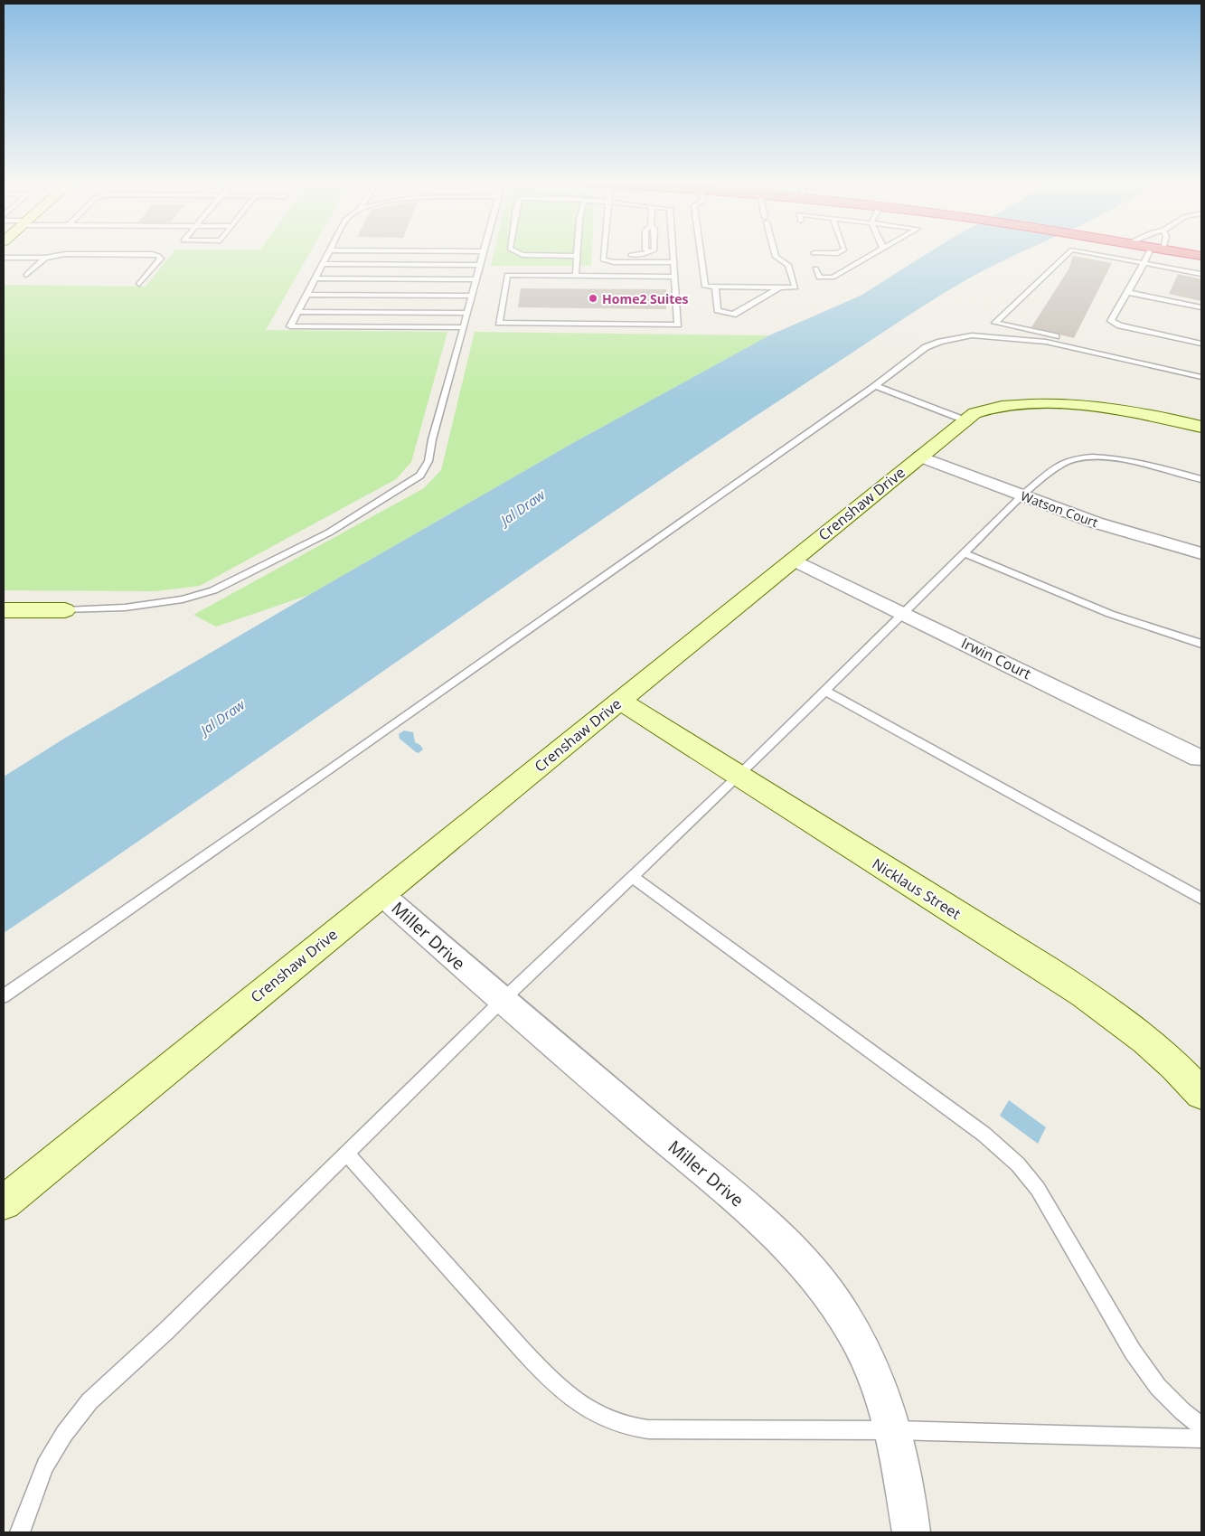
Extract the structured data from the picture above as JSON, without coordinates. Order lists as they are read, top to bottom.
{
  "streets": {
    "street": [
      "Crenshaw Drive",
      "Watson Court",
      "Irwin Court",
      "Nicklaus Street",
      "Miller Drive"
    ]
  },
  "crossings": [
    ["Crenshaw Drive", "Watson Court"],
    ["Crenshaw Drive", "Irwin Court"],
    ["Crenshaw Drive", "Nicklaus Street"],
    ["Crenshaw Drive", "Miller Drive"]
  ],
  "water": ["Jal Draw"],
  "places": ["Home2 Suites"]
}
